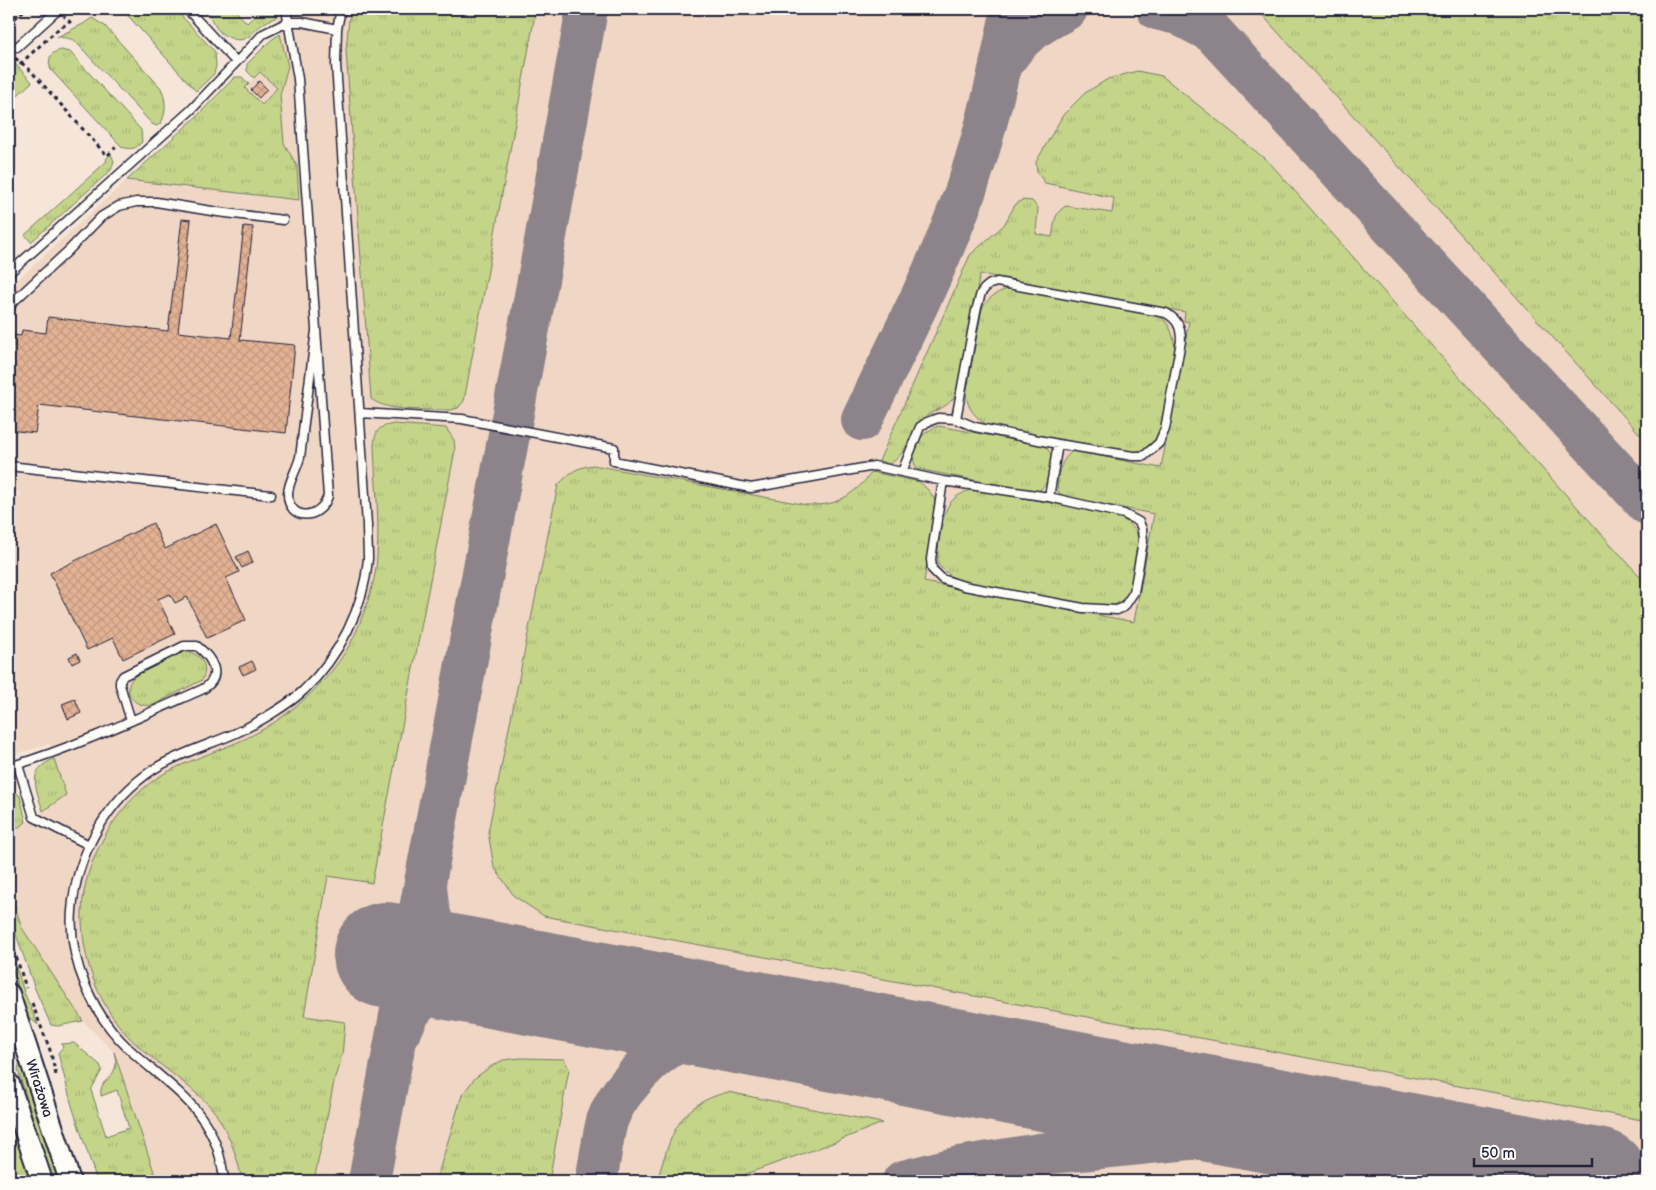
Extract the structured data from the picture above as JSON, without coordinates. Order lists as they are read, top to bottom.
{
  "streets": {
    "main road": ["Wirażowa"]
  },
  "scale_bar": "50 m"
}
